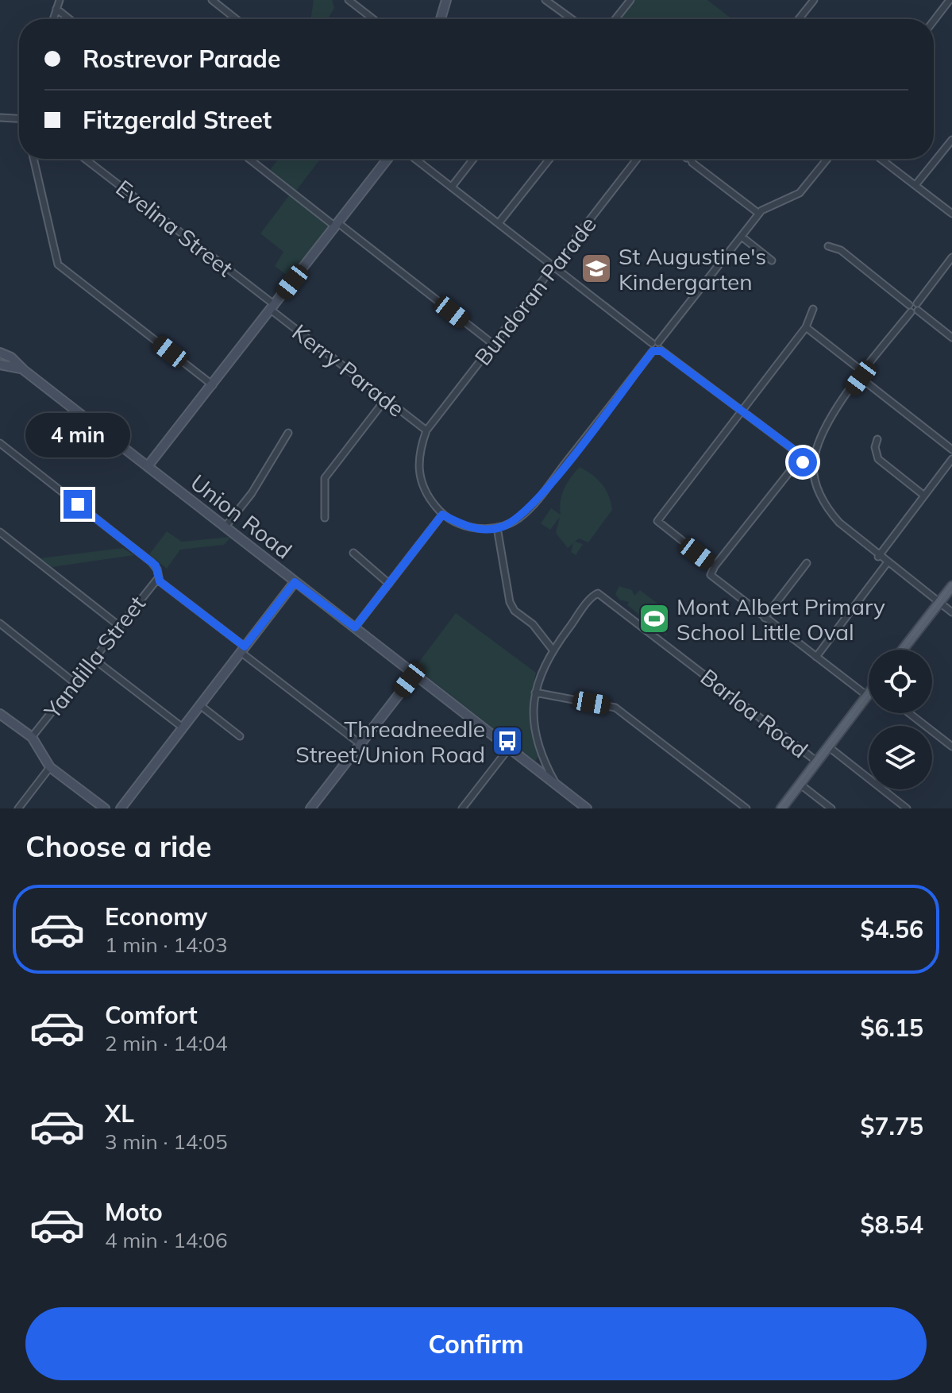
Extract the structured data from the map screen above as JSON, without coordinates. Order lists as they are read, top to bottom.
{
  "streets": {
    "street": [
      "Evelina Street",
      "Bundoran Parade",
      "Kerry Parade",
      "Union Road",
      "Yandilla Street",
      "Barloa Road"
    ]
  },
  "crossings": [
    ["Evelina Street", "Kerry Parade"],
    ["Bundoran Parade", "Kerry Parade"]
  ],
  "places": {
    "school or university": ["St Augustine's Kindergarten"],
    "sports": ["Mont Albert Primary School Little Oval"],
    "bus stop": ["Threadneedle Street/Union Road"]
  },
  "page": {
    "banner": ["Rostrevor Parade", "Fitzgerald Street"],
    "bubble": "4 min",
    "heading": "Choose a ride",
    "list": [
      {
        "name": "Economy",
        "note": "1 min · 14:03",
        "value": "$4.56"
      },
      {
        "name": "Comfort",
        "note": "2 min · 14:04",
        "value": "$6.15"
      },
      {
        "name": "XL",
        "note": "3 min · 14:05",
        "value": "$7.75"
      },
      {
        "name": "Moto",
        "note": "4 min · 14:06",
        "value": "$8.54"
      }
    ],
    "buttons": "Confirm"
  }
}
